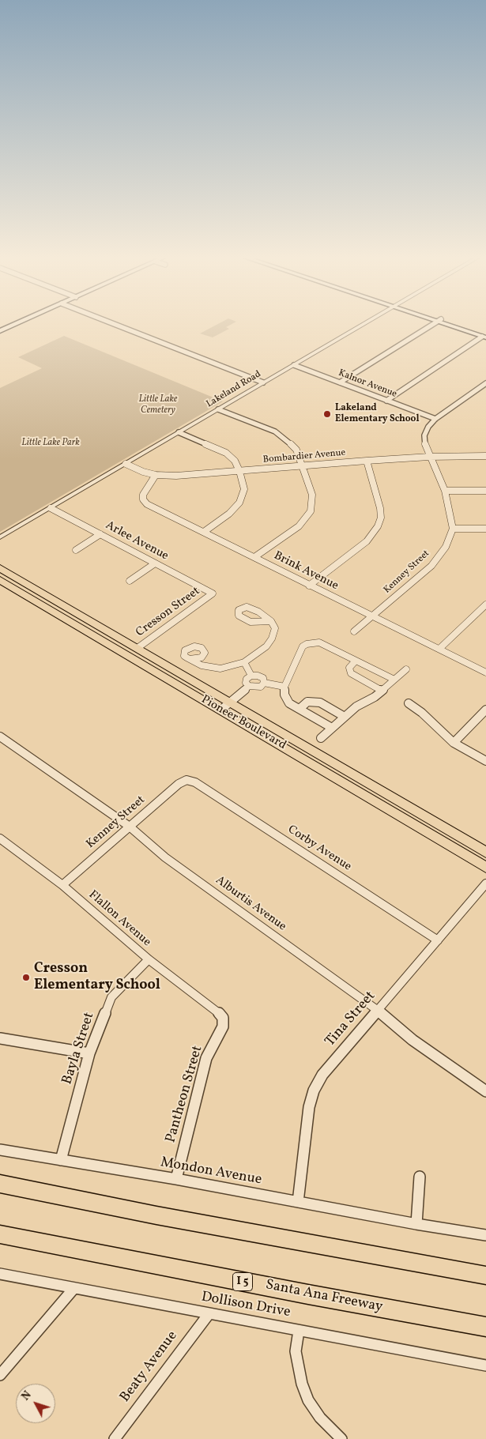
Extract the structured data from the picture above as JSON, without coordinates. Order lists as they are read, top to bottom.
{
  "streets": {
    "highway": ["I 5", "Santa Ana Freeway"],
    "main road": ["Pioneer Boulevard"],
    "street": [
      "Kalnor Avenue",
      "Lakeland Road",
      "Bombardier Avenue",
      "Arlee Avenue",
      "Brink Avenue",
      "Kenney Street",
      "Cresson Street",
      "Corby Avenue",
      "Alburtis Avenue",
      "Flallon Avenue",
      "Tina Street",
      "Bayla Street",
      "Pantheon Street",
      "Mondon Avenue",
      "Dollison Drive",
      "Beaty Avenue"
    ]
  },
  "crossings": [
    ["Kalnor Avenue", "Lakeland Road"],
    ["Lakeland Road", "Bombardier Avenue"],
    ["Lakeland Road", "Arlee Avenue"],
    ["Bombardier Avenue", "Brink Avenue"],
    ["Arlee Avenue", "Cresson Street"],
    ["Brink Avenue", "Kenney Street"],
    ["Kenney Street", "Corby Avenue"],
    ["Kenney Street", "Alburtis Avenue"],
    ["Kenney Street", "Flallon Avenue"],
    ["Cresson Street", "Pioneer Boulevard"],
    ["Corby Avenue", "Tina Street"],
    ["Alburtis Avenue", "Tina Street"],
    ["Flallon Avenue", "Bayla Street"],
    ["Flallon Avenue", "Pantheon Street"],
    ["Tina Street", "Mondon Avenue"],
    ["Bayla Street", "Mondon Avenue"],
    ["Pantheon Street", "Mondon Avenue"],
    ["Dollison Drive", "Beaty Avenue"]
  ],
  "parks": ["Little Lake Cemetery", "Little Lake Park"],
  "places": ["Lakeland Elementary School", "Cresson Elementary School"],
  "north": "top left"
}
